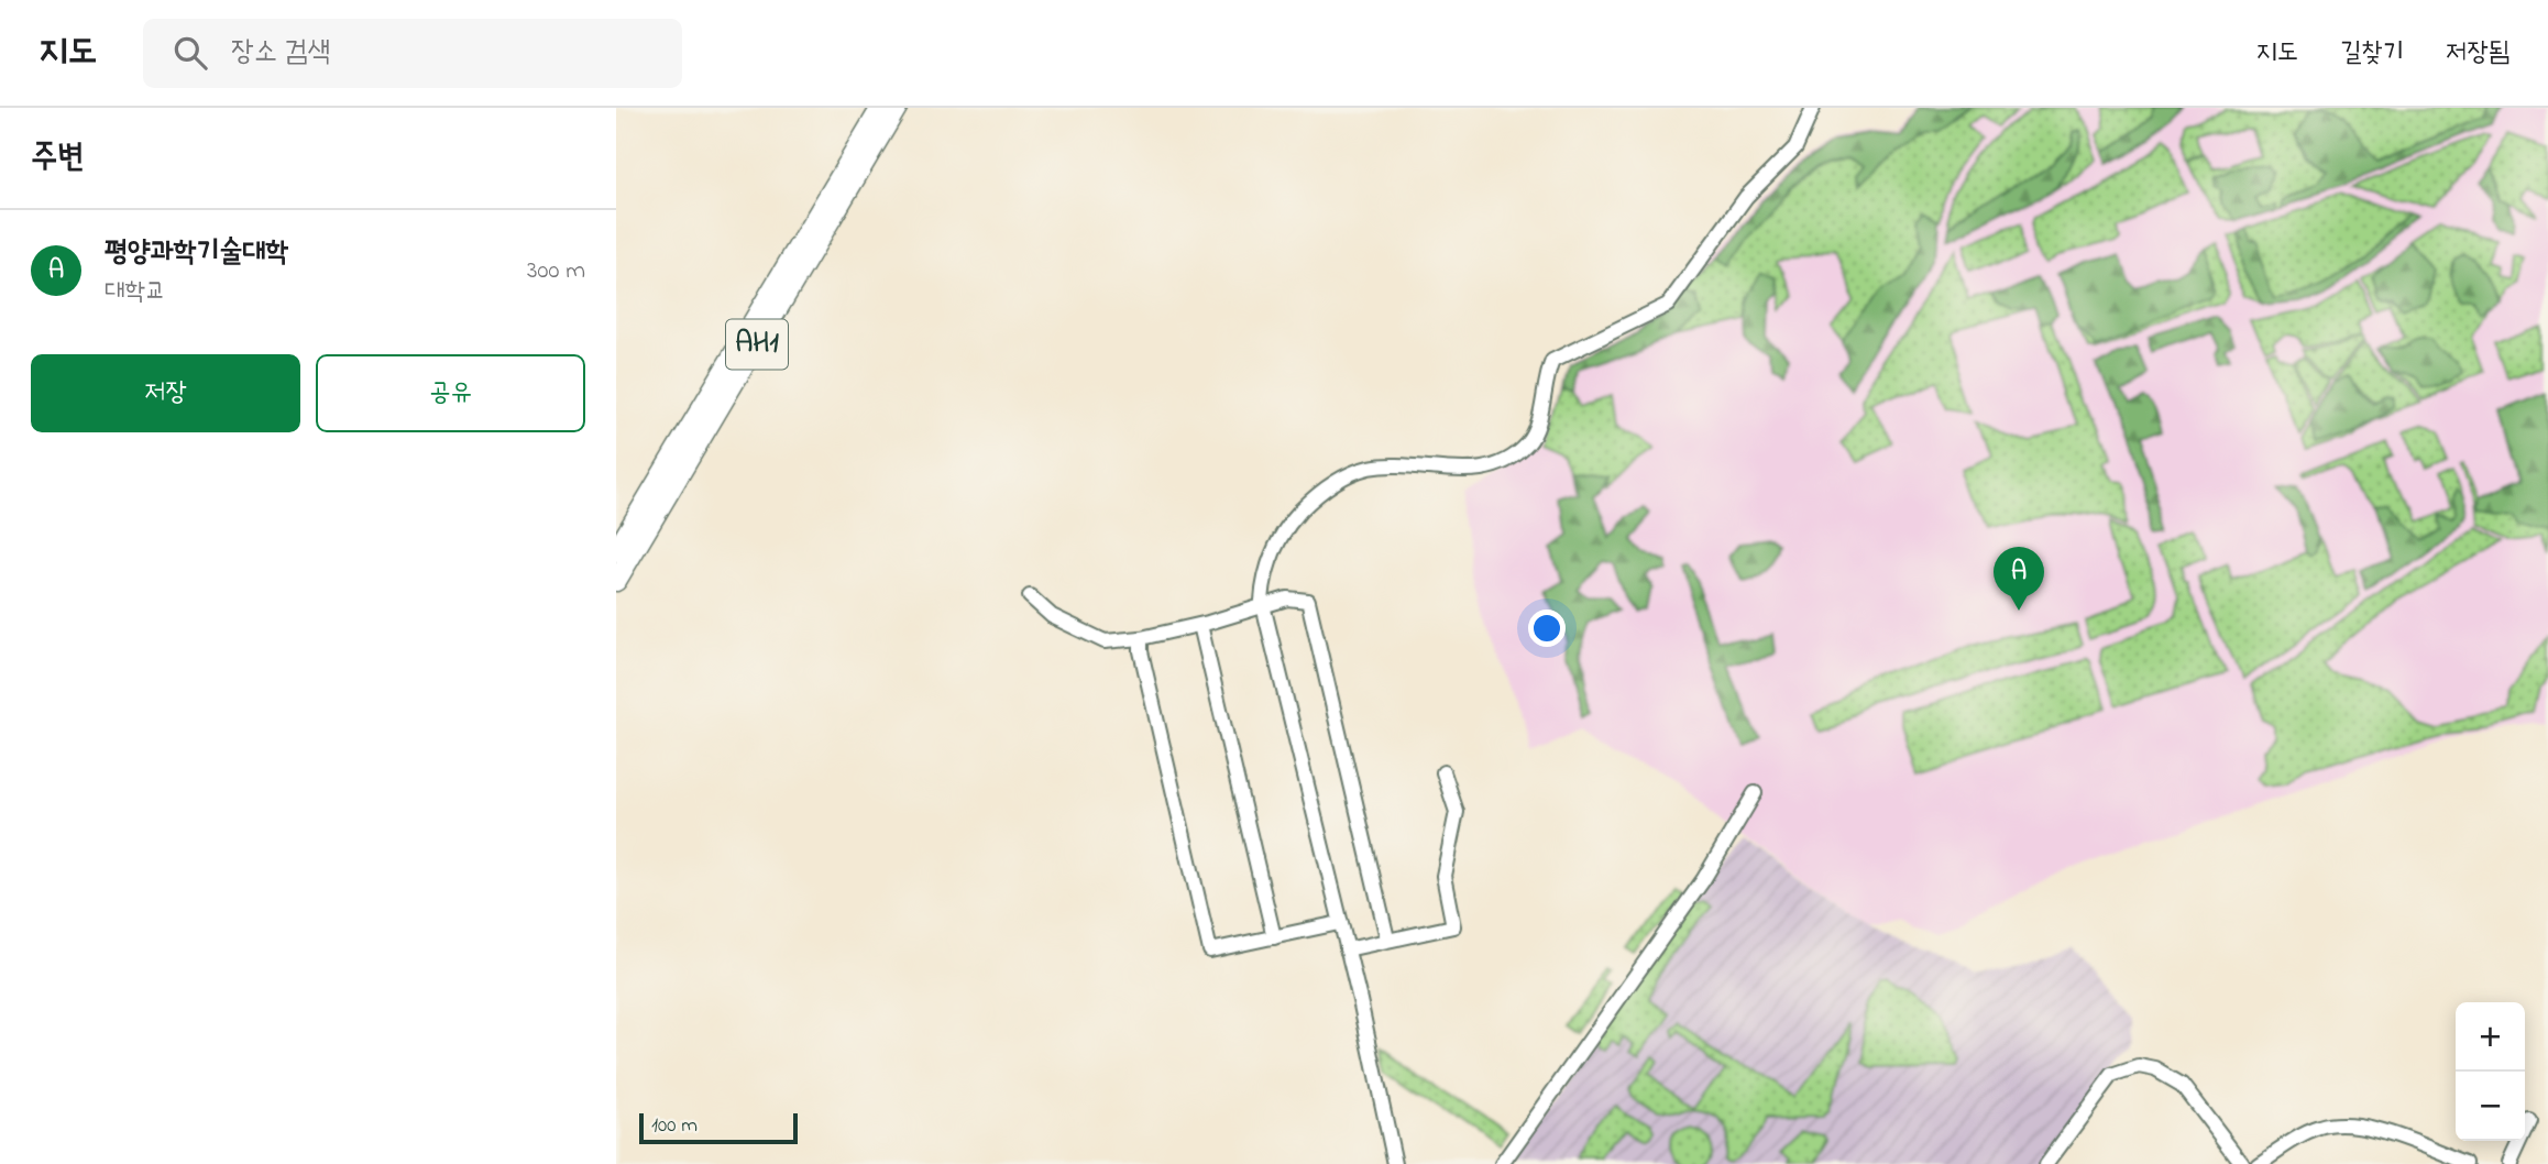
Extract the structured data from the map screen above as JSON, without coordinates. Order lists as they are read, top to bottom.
{
  "streets": {
    "highway": ["AH1"]
  },
  "scale_bar": "100 m",
  "page": {
    "header": "지도",
    "search": "장소 검색",
    "nav": ["지도", "길찾기", "저장됨"],
    "heading": "주변",
    "list": [
      {
        "mark": "A",
        "name": "평양과학기술대학",
        "note": "대학교",
        "value": "300 m"
      }
    ],
    "buttons": ["저장", "공유"],
    "pins": "A",
    "map_buttons": ["+", "−"],
    "scale": "100 m"
  }
}
